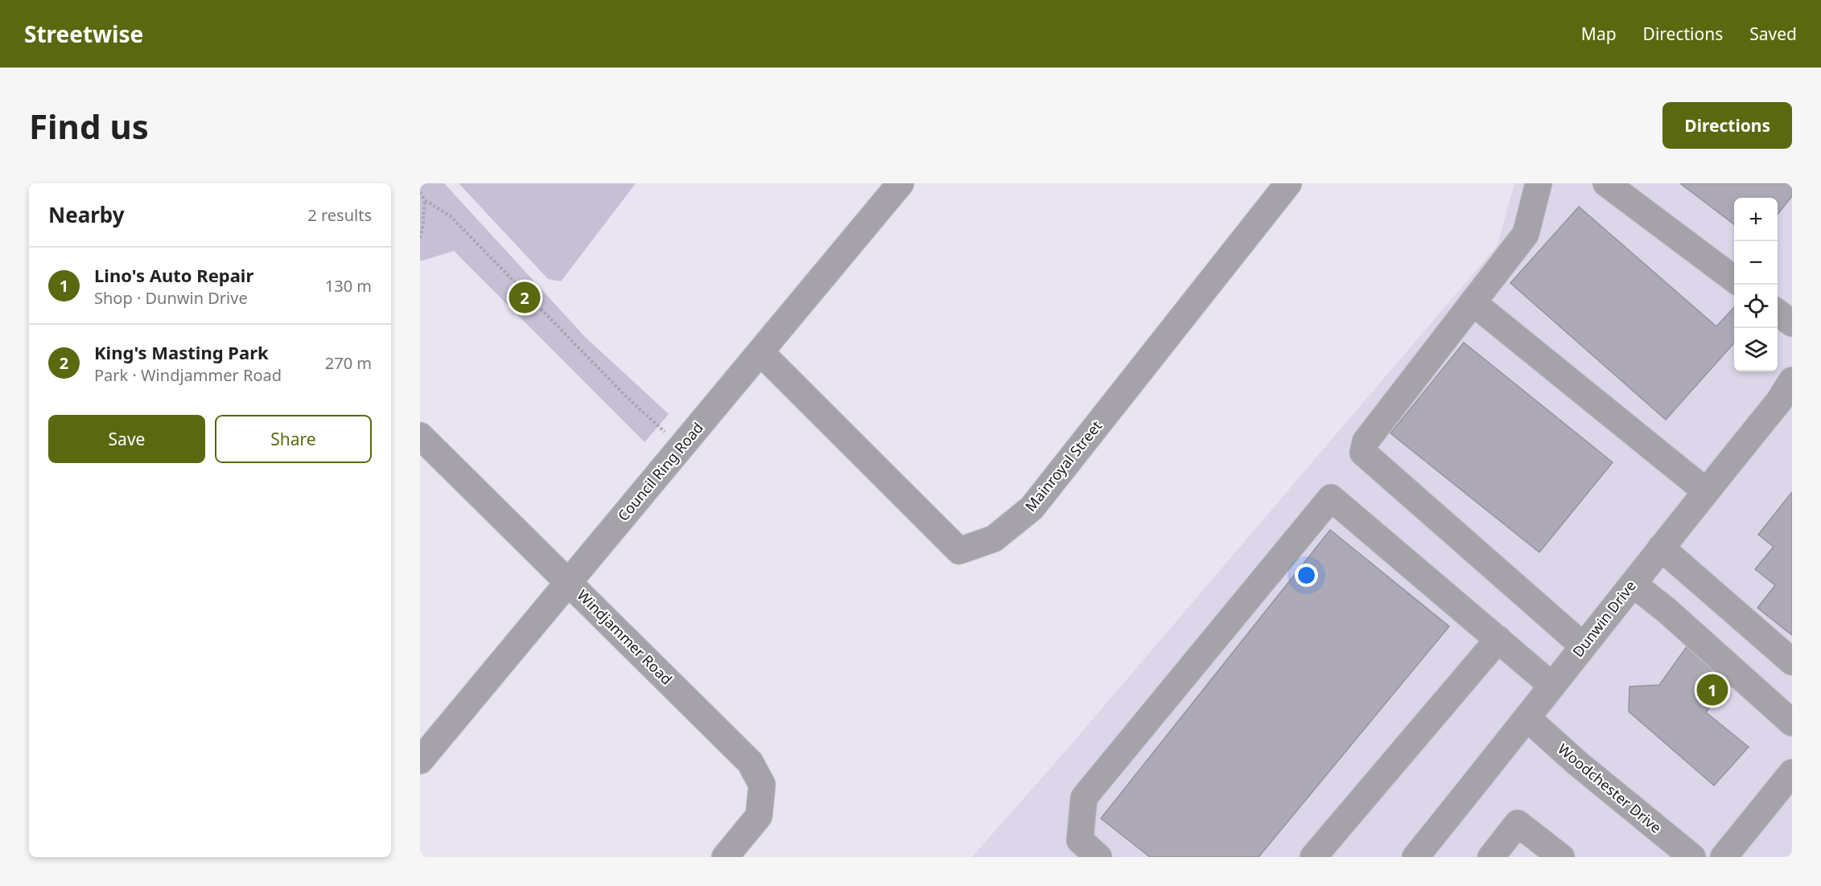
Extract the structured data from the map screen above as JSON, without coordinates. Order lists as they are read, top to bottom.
{
  "streets": {
    "street": [
      "Mainroyal Street",
      "Council Ring Road",
      "Dunwin Drive",
      "Windjammer Road",
      "Woodchester Drive"
    ]
  },
  "crossings": [
    ["Mainroyal Street", "Council Ring Road"],
    ["Council Ring Road", "Windjammer Road"],
    ["Dunwin Drive", "Woodchester Drive"]
  ],
  "page": {
    "header": "Streetwise",
    "nav": ["Map", "Directions", "Saved"],
    "buttons": [
      "Directions",
      ["Save", "Share"]
    ],
    "title": "Find us",
    "heading": ["Nearby", "2 results"],
    "map_buttons": ["+", "−"],
    "list": [
      {
        "mark": "1",
        "name": "Lino's Auto Repair",
        "note": "Shop · Dunwin Drive",
        "value": "130 m"
      },
      {
        "mark": "2",
        "name": "King's Masting Park",
        "note": "Park · Windjammer Road",
        "value": "270 m"
      }
    ],
    "pins": ["2", "1"]
  }
}
